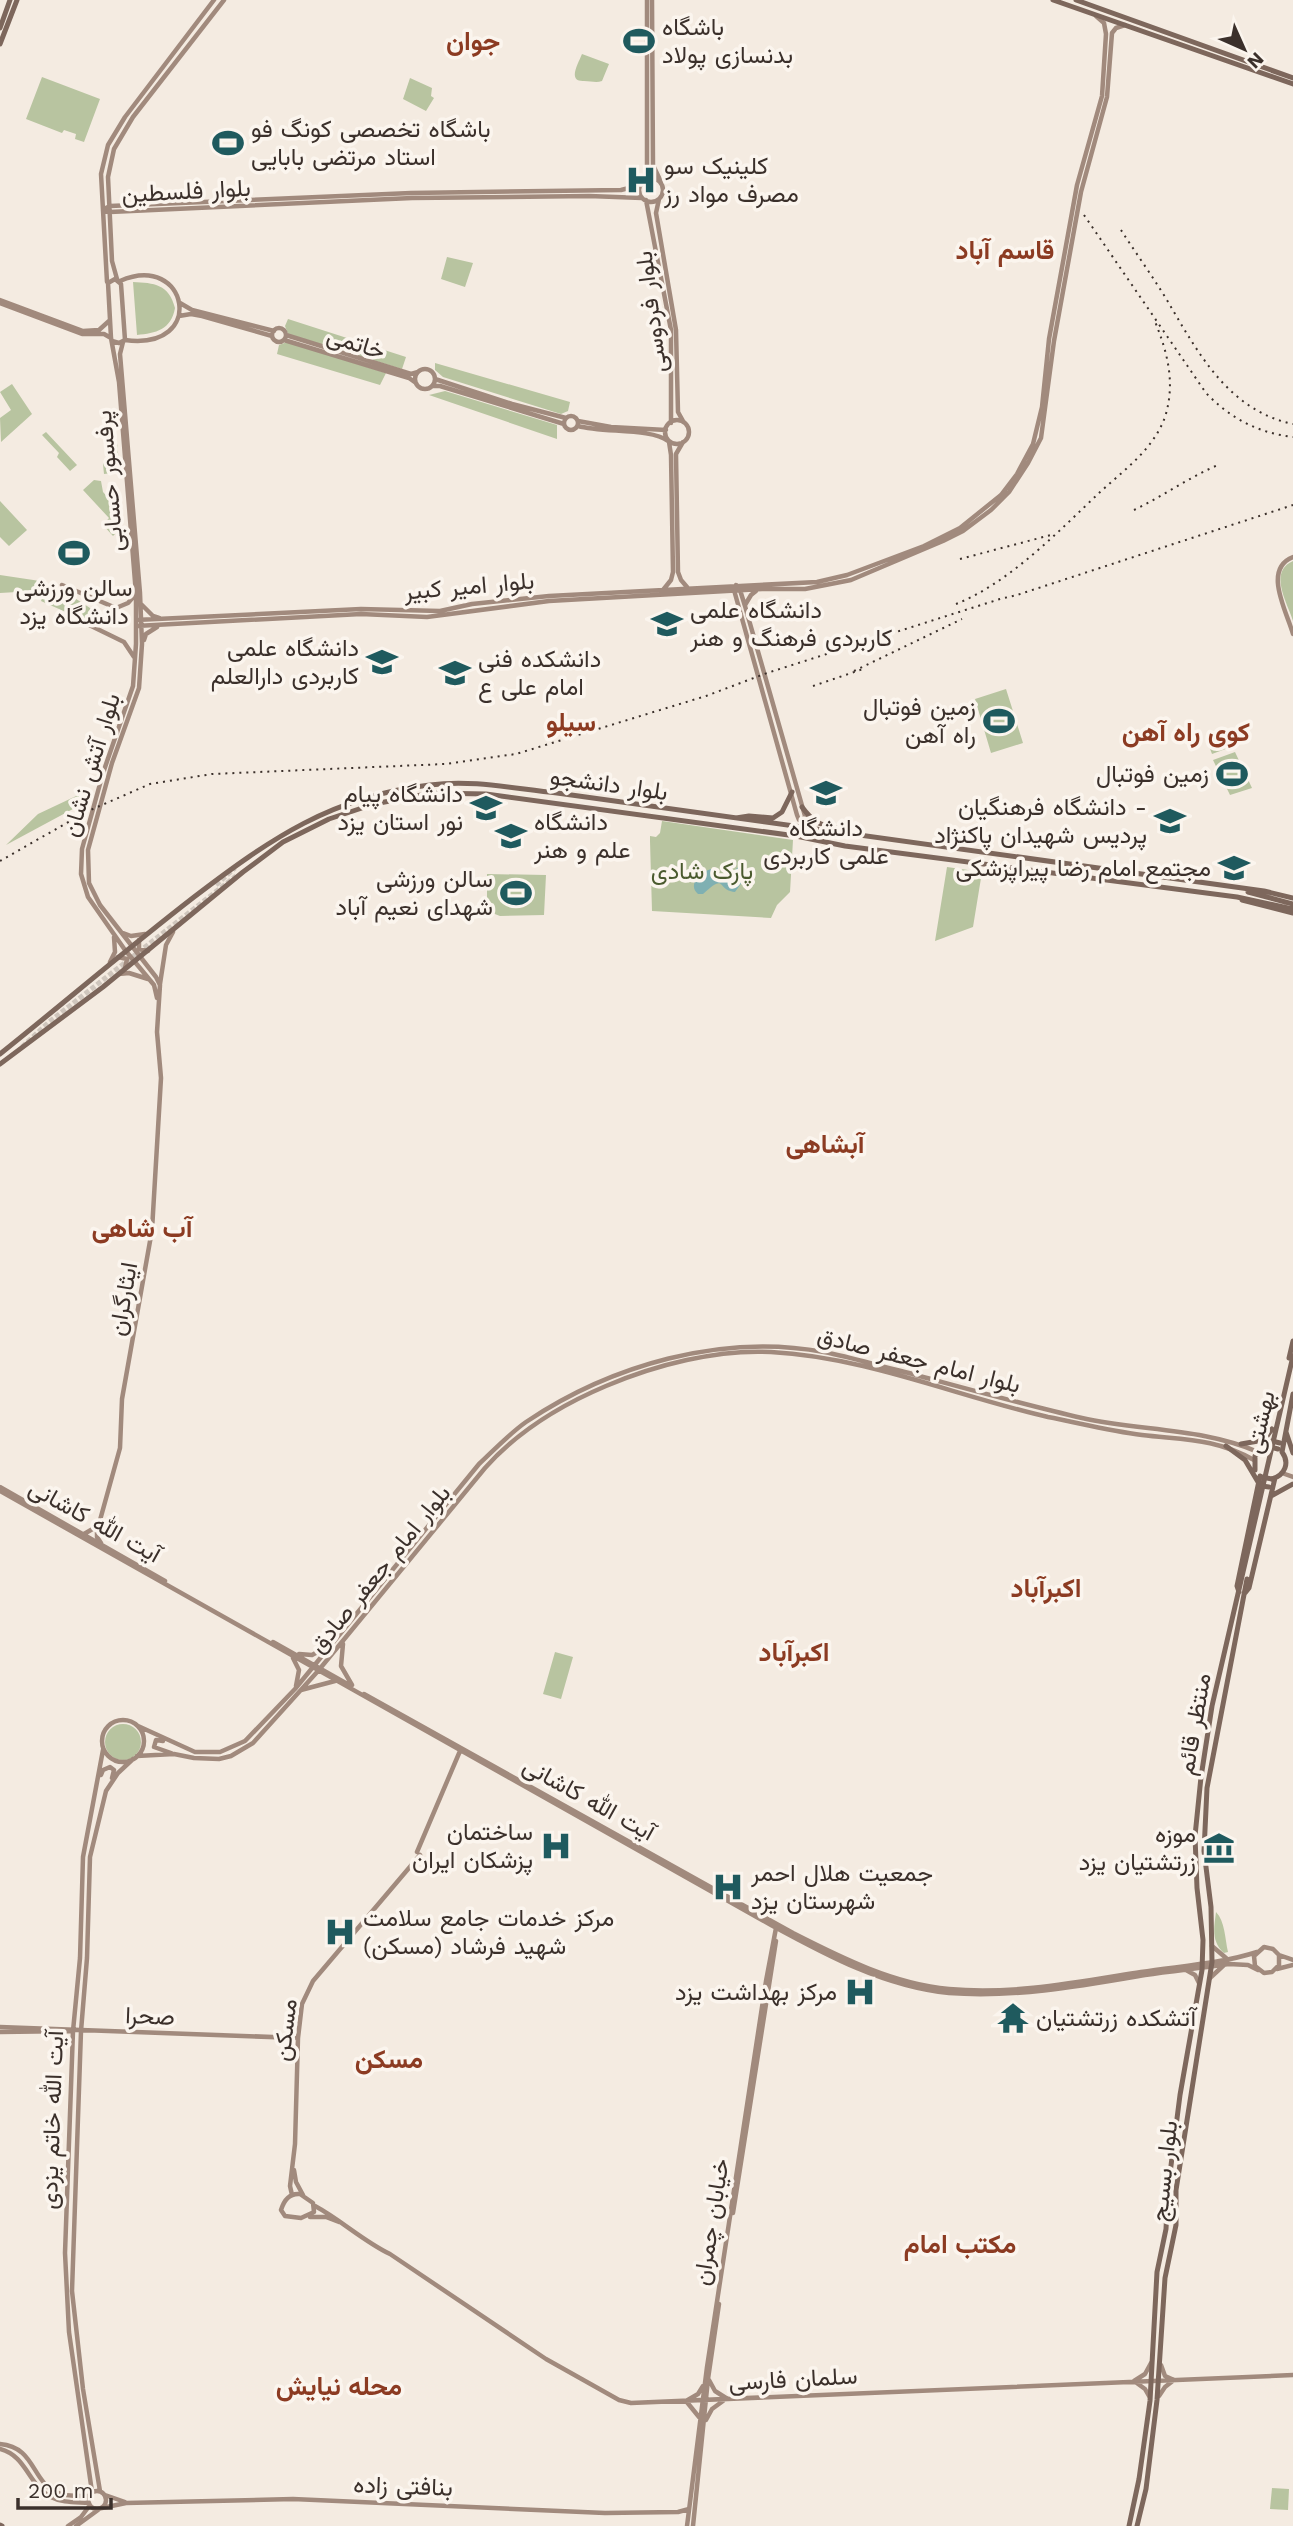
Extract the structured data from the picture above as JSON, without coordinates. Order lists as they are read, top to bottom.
{
  "streets": {
    "main road": [
      "بلوار فلسطین",
      "بلوار فردوسی",
      "خاتمی",
      "پرفسور حسابی",
      "بلوار امیر کبیر",
      "بلوار آتش نشان",
      "بلوار دانشجو",
      "ایثارگران",
      "بلوار امام جعفر صادق",
      "بهشتی",
      "آیت الله کاشانی",
      "منتظر قائم",
      "صحرا",
      "مسکن",
      "آیت الله خاتم یزدی",
      "بلوار بسیج",
      "خیابان چمران",
      "سلمان فارسی",
      "بنافتی زاده"
    ]
  },
  "crossings": [
    ["بلوار فلسطین", "بلوار فردوسی"],
    ["بلوار فلسطین", "پرفسور حسابی"],
    ["پرفسور حسابی", "بلوار امیر کبیر"],
    ["پرفسور حسابی", "بلوار آتش نشان"],
    ["بلوار امیر کبیر", "بلوار آتش نشان"],
    ["بلوار آتش نشان", "بلوار دانشجو"],
    ["بلوار آتش نشان", "ایثارگران"],
    ["بلوار دانشجو", "ایثارگران"],
    ["ایثارگران", "آیت الله کاشانی"],
    ["بلوار امام جعفر صادق", "آیت الله کاشانی"],
    ["بهشتی", "منتظر قائم"],
    ["آیت الله کاشانی", "منتظر قائم"],
    ["آیت الله کاشانی", "مسکن"],
    ["آیت الله کاشانی", "بلوار بسیج"],
    ["آیت الله کاشانی", "خیابان چمران"],
    ["منتظر قائم", "بلوار بسیج"],
    ["صحرا", "مسکن"],
    ["صحرا", "آیت الله خاتم یزدی"],
    ["مسکن", "سلمان فارسی"],
    ["آیت الله خاتم یزدی", "بنافتی زاده"],
    ["بلوار بسیج", "سلمان فارسی"],
    ["خیابان چمران", "سلمان فارسی"],
    ["خیابان چمران", "بنافتی زاده"]
  ],
  "districts": [
    "جوان",
    "قاسم آباد",
    "سیلو",
    "کوی راه آهن",
    "آبشاهی",
    "آب شاهی",
    "اکبرآباد",
    "اکبرآباد",
    "مسکن",
    "مکتب امام",
    "محله نیایش"
  ],
  "parks": ["پارک شادی"],
  "places": {
    "sports": [
      "باشگاه بدنسازی پولاد",
      "باشگاه تخصصی کونگ فو استاد مرتضی بابایی",
      "سالن ورزشی دانشگاه یزد",
      "زمین فوتبال راه آهن",
      "زمین فوتبال",
      "سالن ورزشی شهدای نعیم آباد"
    ],
    "hospital": [
      "کلینیک سو مصرف مواد رز",
      "ساختمان پزشکان ایران",
      "جمعیت هلال احمر شهرستان یزد",
      "مرکز خدمات جامع سلامت شهید فرشاد (مسکن)",
      "مرکز بهداشت یزد"
    ],
    "school or university": [
      "دانشگاه علمی کاربردی فرهنگ و هنر",
      "دانشگاه علمی کاربردی دارالعلم",
      "دانشکده فنی امام علی ع",
      "دانشگاه علمی کاربردی",
      "دانشگاه پیام نور استان یزد",
      "دانشگاه فرهنگیان - پردیس شهیدان پاکنژاد",
      "دانشگاه علم و هنر",
      "مجتمع امام رضا پیراپزشکی"
    ],
    "museum": ["موزه زرتشتیان یزد"],
    "temple": ["آتشکده زرتشتیان"]
  },
  "scale_bar": "200 m",
  "north": "bottom right"
}
